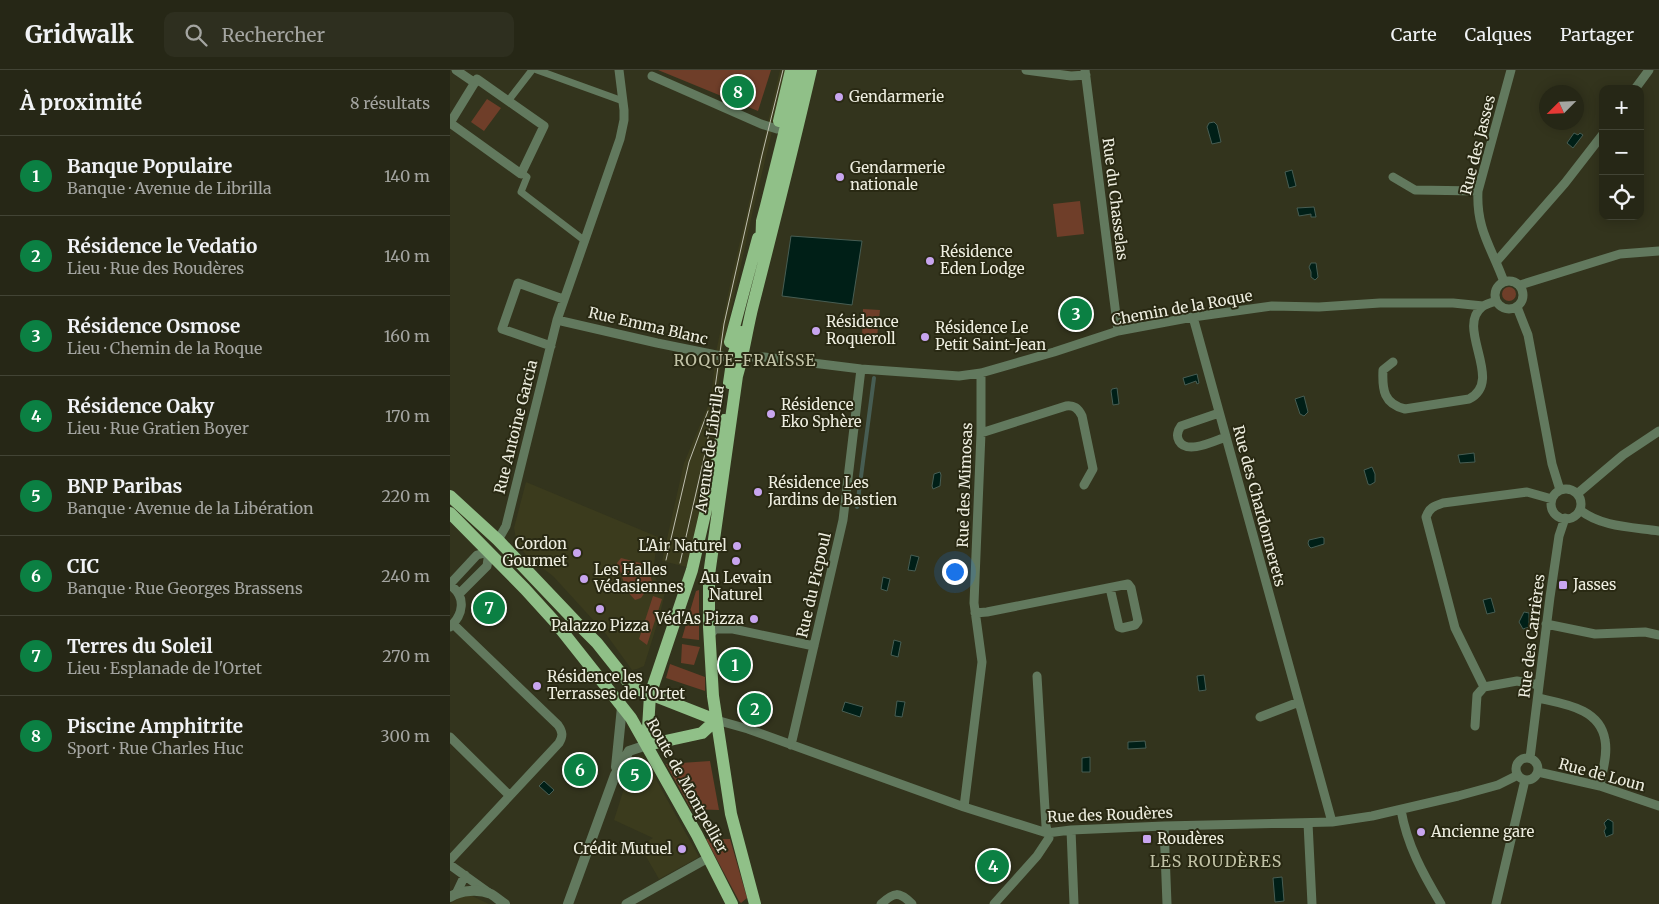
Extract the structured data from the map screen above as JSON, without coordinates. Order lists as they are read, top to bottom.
{
  "streets": {
    "main road": ["Avenue de Librilla", "Route de Montpellier"],
    "street": [
      "Rue des Jasses",
      "Rue du Chasselas",
      "Chemin de la Roque",
      "Rue Emma Blanc",
      "Rue Antoine Garcia",
      "Rue des Mimosas",
      "Rue des Chardonnerets",
      "Rue du Picpoul",
      "Rue des Carrières",
      "Rue de Loun",
      "Rue des Roudères"
    ]
  },
  "crossings": [
    ["Rue du Chasselas", "Chemin de la Roque"],
    ["Chemin de la Roque", "Rue Emma Blanc"],
    ["Chemin de la Roque", "Avenue de Librilla"],
    ["Chemin de la Roque", "Rue des Mimosas"],
    ["Chemin de la Roque", "Rue des Chardonnerets"],
    ["Chemin de la Roque", "Rue du Picpoul"],
    ["Rue Emma Blanc", "Rue Antoine Garcia"],
    ["Rue Emma Blanc", "Avenue de Librilla"],
    ["Avenue de Librilla", "Route de Montpellier"],
    ["Avenue de Librilla", "Rue des Roudères"],
    ["Rue des Mimosas", "Rue des Roudères"],
    ["Rue des Chardonnerets", "Rue des Roudères"],
    ["Rue du Picpoul", "Rue des Roudères"],
    ["Rue des Carrières", "Rue de Loun"],
    ["Rue des Carrières", "Rue des Roudères"],
    ["Rue de Loun", "Rue des Roudères"],
    ["Route de Montpellier", "Rue des Roudères"]
  ],
  "districts": ["ROQUE-FRAÏSSE", "LES ROUDÈRES"],
  "places": {
    "other": [
      "Gendarmerie",
      "Gendarmerie nationale",
      "Résidence Eden Lodge",
      "Résidence Roqueroll",
      "Résidence Le Petit Saint-Jean",
      "Résidence Eko Sphère",
      "Résidence Les Jardins de Bastien",
      "L'Air Naturel",
      "Cordon Gourmet",
      "Au Levain Naturel",
      "Les Halles Védasiennes",
      "Palazzo Pizza",
      "Véd'As Pizza",
      "Résidence les Terrasses de l'Ortet",
      "Ancienne gare",
      "Crédit Mutuel"
    ],
    "transit": ["Jasses", "Roudères"]
  },
  "north": "bottom left",
  "page": {
    "header": "Gridwalk",
    "search": "Rechercher",
    "nav": ["Carte", "Calques", "Partager"],
    "heading": ["À proximité", "8 résultats"],
    "pins": [
      "8",
      "3",
      "7",
      "1",
      "2",
      "6",
      "5",
      "4"
    ],
    "map_buttons": ["+", "−"],
    "list": [
      {
        "mark": "1",
        "name": "Banque Populaire",
        "note": "Banque · Avenue de Librilla",
        "value": "140 m"
      },
      {
        "mark": "2",
        "name": "Résidence le Vedatio",
        "note": "Lieu · Rue des Roudères",
        "value": "140 m"
      },
      {
        "mark": "3",
        "name": "Résidence Osmose",
        "note": "Lieu · Chemin de la Roque",
        "value": "160 m"
      },
      {
        "mark": "4",
        "name": "Résidence Oaky",
        "note": "Lieu · Rue Gratien Boyer",
        "value": "170 m"
      },
      {
        "mark": "5",
        "name": "BNP Paribas",
        "note": "Banque · Avenue de la Libération",
        "value": "220 m"
      },
      {
        "mark": "6",
        "name": "CIC",
        "note": "Banque · Rue Georges Brassens",
        "value": "240 m"
      },
      {
        "mark": "7",
        "name": "Terres du Soleil",
        "note": "Lieu · Esplanade de l'Ortet",
        "value": "270 m"
      },
      {
        "mark": "8",
        "name": "Piscine Amphitrite",
        "note": "Sport · Rue Charles Huc",
        "value": "300 m"
      }
    ]
  }
}
